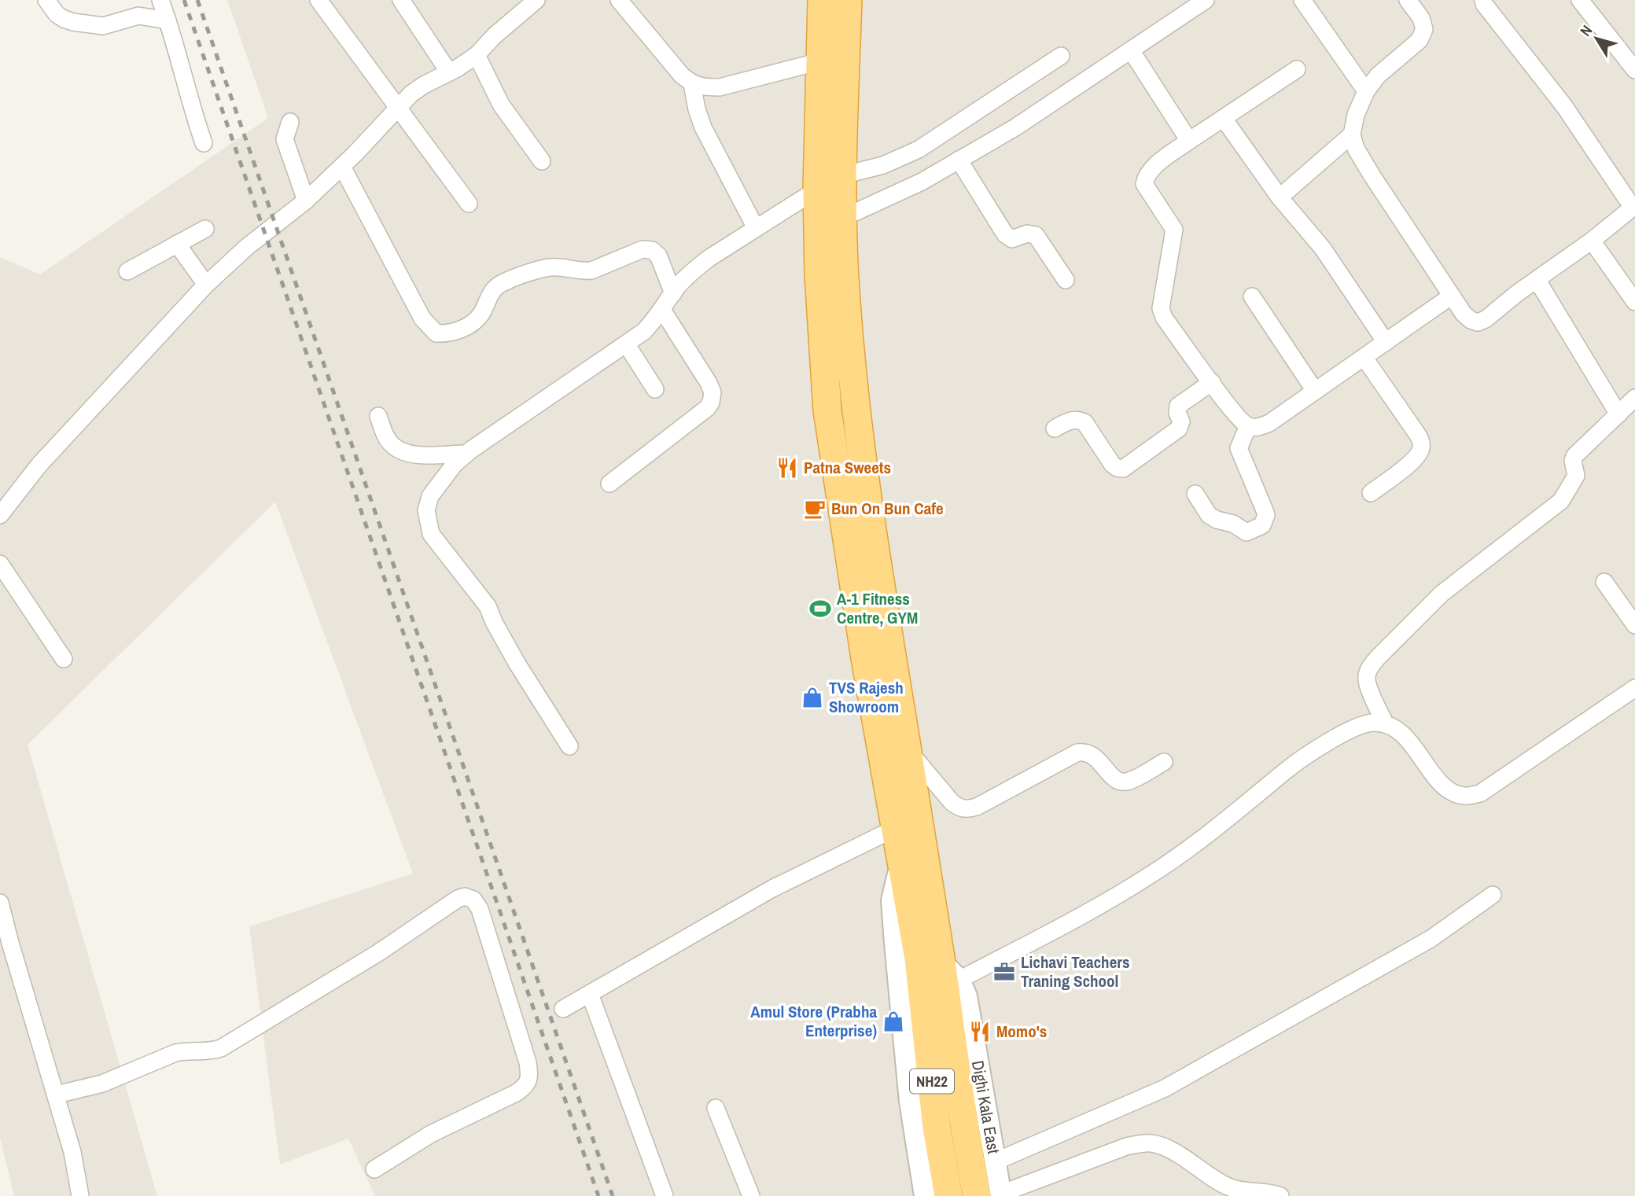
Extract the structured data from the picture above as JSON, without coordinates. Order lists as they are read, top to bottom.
{
  "streets": {
    "highway": ["NH22"],
    "street": ["Dighi Kala East"]
  },
  "crossings": [
    ["NH22", "Dighi Kala East"]
  ],
  "places": {
    "restaurant": ["Patna Sweets", "Momo's"],
    "cafe": ["Bun On Bun Cafe"],
    "sports": ["A-1 Fitness Centre, GYM"],
    "shop": ["TVS Rajesh Showroom", "Amul Store (Prabha Enterprise)"],
    "office": ["Lichavi Teachers Traning School"]
  },
  "north": "top left"
}
